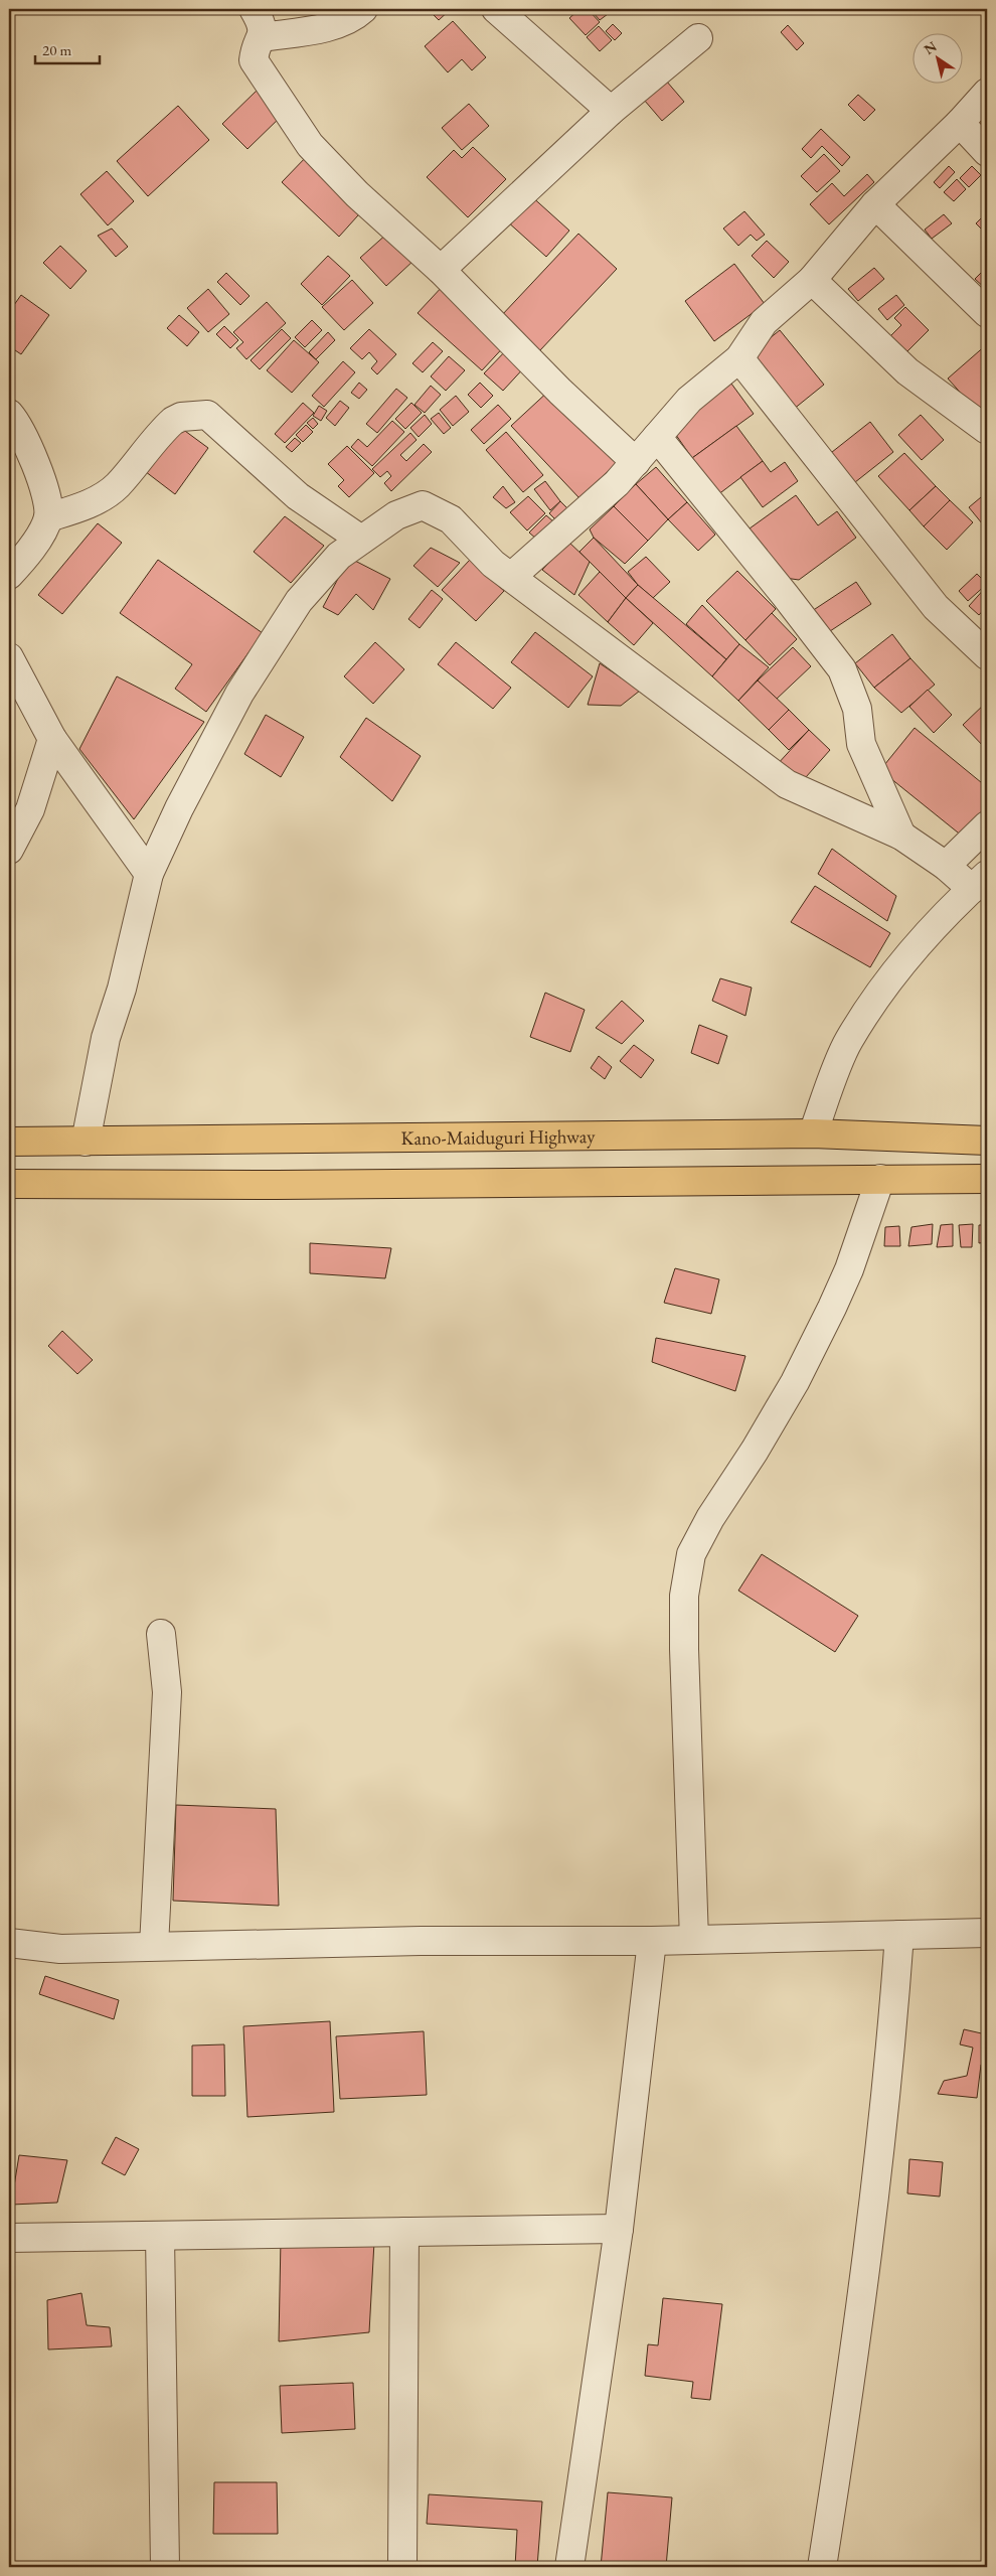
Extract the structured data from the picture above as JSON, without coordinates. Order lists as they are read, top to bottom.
{
  "streets": {
    "highway": ["Kano-Maiduguri Highway"]
  },
  "scale_bar": "20 m",
  "north": "top left"
}
